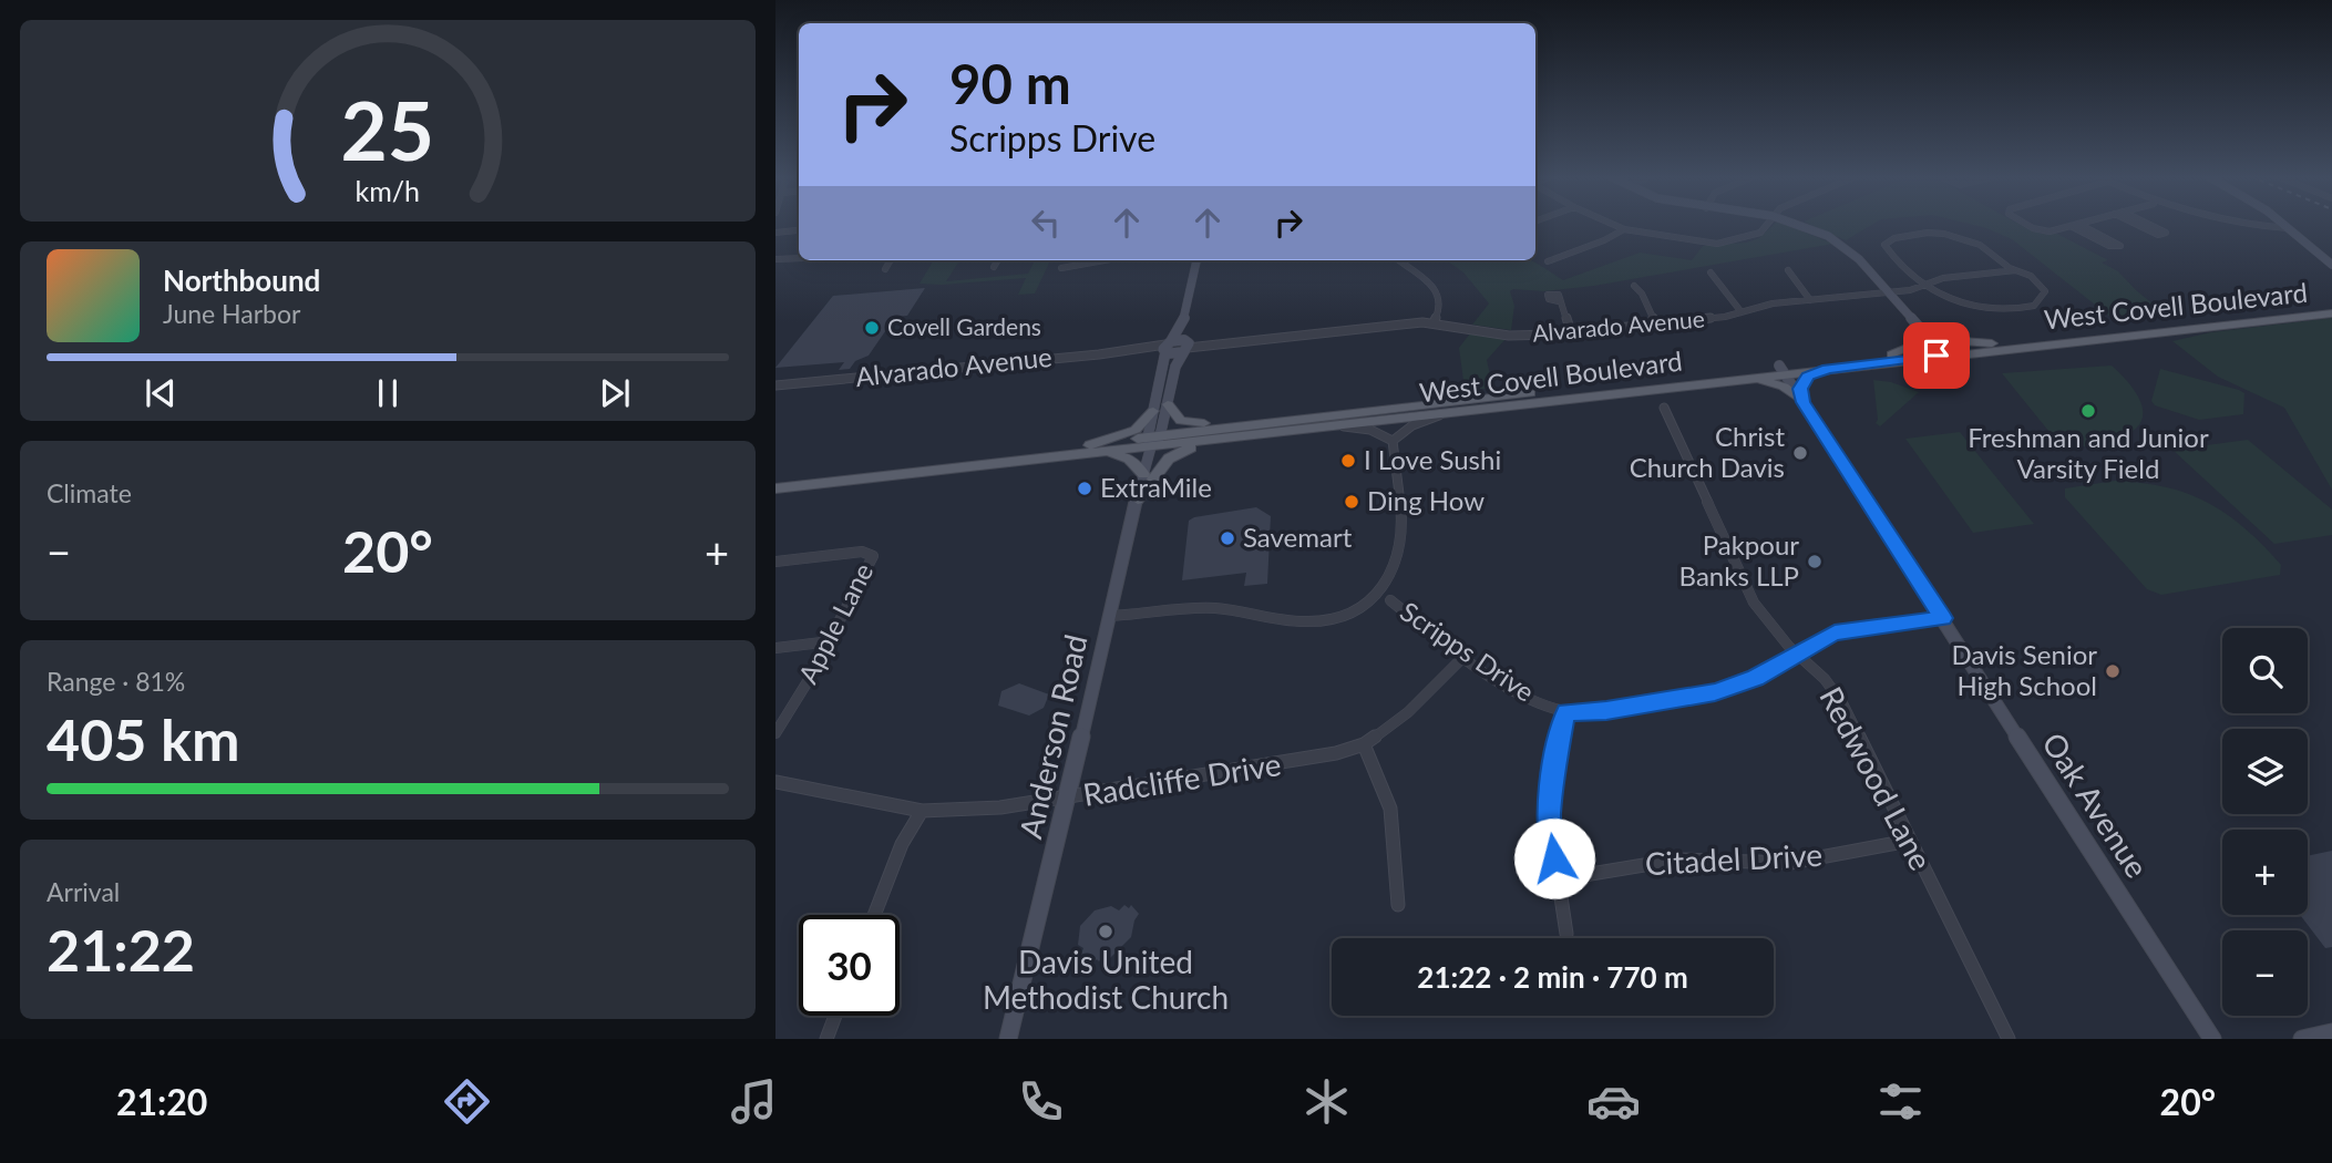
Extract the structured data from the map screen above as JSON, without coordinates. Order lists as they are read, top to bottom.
{
  "streets": {
    "main road": ["West Covell Boulevard"],
    "street": [
      "Alvarado Avenue",
      "Apple Lane",
      "Scripps Drive",
      "Anderson Road",
      "Redwood Lane",
      "Radcliffe Drive",
      "Oak Avenue",
      "Citadel Drive"
    ]
  },
  "crossings": [
    ["West Covell Boulevard", "Anderson Road"],
    ["West Covell Boulevard", "Oak Avenue"],
    ["Alvarado Avenue", "Anderson Road"],
    ["Scripps Drive", "Redwood Lane"],
    ["Scripps Drive", "Radcliffe Drive"],
    ["Scripps Drive", "Oak Avenue"],
    ["Anderson Road", "Radcliffe Drive"],
    ["Redwood Lane", "Citadel Drive"]
  ],
  "places": [
    "Covell Gardens",
    "Freshman and Junior Varsity Field",
    "Christ Church Davis",
    "I Love Sushi",
    "ExtraMile",
    "Ding How",
    "Savemart",
    "Pakpour Banks LLP",
    "Davis Senior High School",
    "Davis United Methodist Church"
  ],
  "page": {
    "turn": ["90 m", "Scripps Drive"],
    "song": ["Northbound", "June Harbor"],
    "tile": [
      "Climate",
      ["Range · 81%", "405 km"],
      ["Arrival", "21:22"]
    ],
    "heat": ["−", "20°", "+"],
    "map_buttons": ["+", "−"],
    "limit": "30",
    "trip": "21:22 · 2 min · 770 m",
    "tabs": ["21:20", "20°"],
    "gauge": ["25", "km/h"]
  }
}
